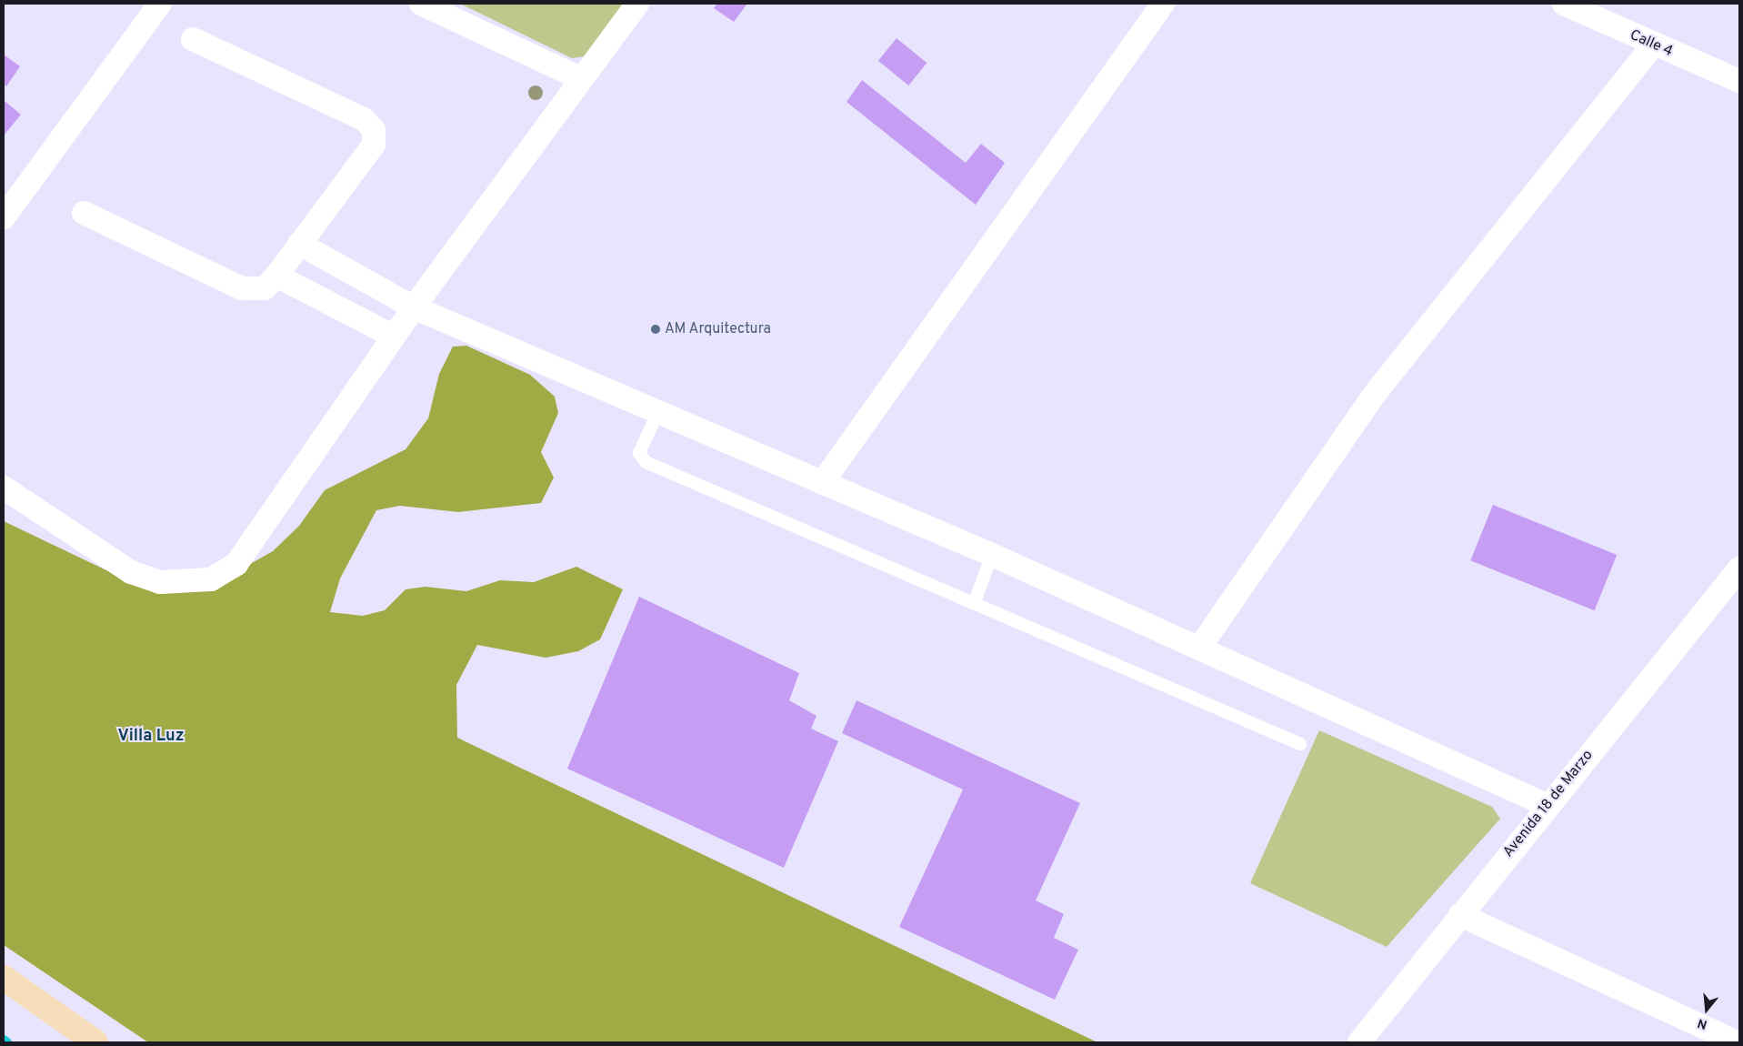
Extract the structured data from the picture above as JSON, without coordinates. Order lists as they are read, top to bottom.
{
  "streets": {
    "street": ["Calle 4", "Avenida 18 de Marzo"]
  },
  "districts": ["Villa Luz"],
  "places": ["AM Arquitectura"],
  "north": "bottom"
}
